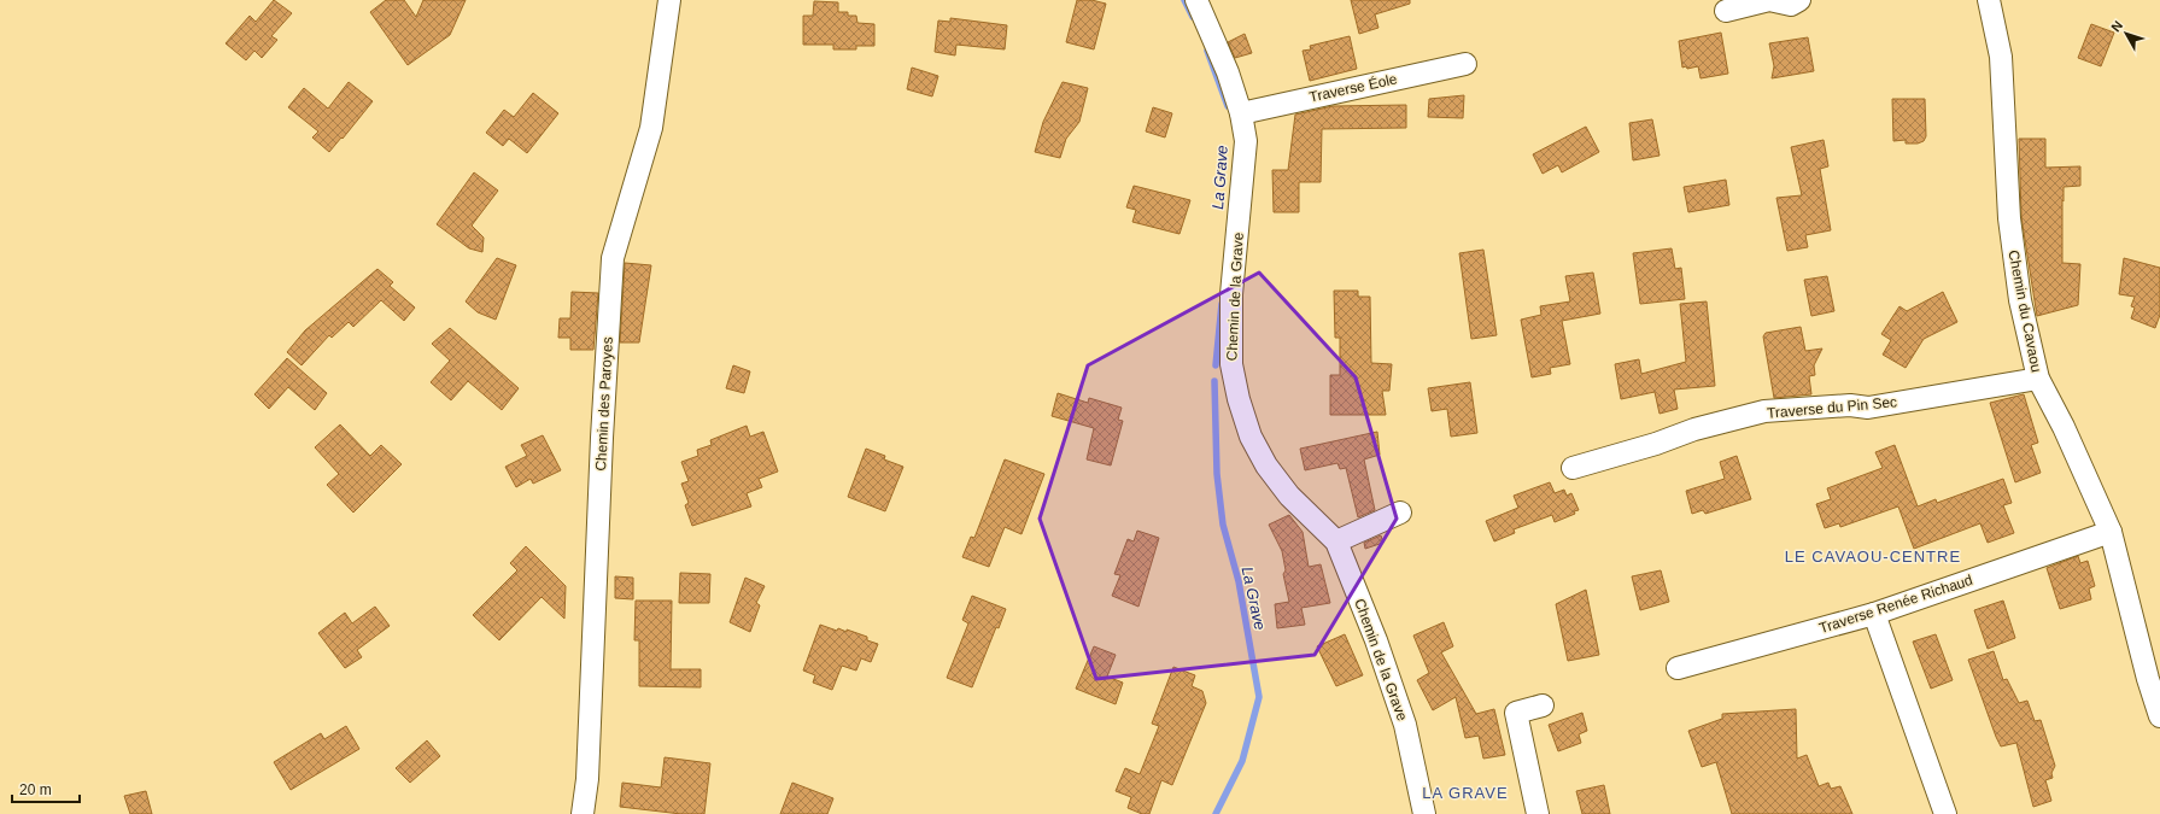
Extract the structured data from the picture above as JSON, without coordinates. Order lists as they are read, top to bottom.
{
  "streets": {
    "street": [
      "Traverse Éole",
      "Chemin de la Grave",
      "Chemin du Cavaou",
      "Chemin des Paroyes",
      "Traverse du Pin Sec",
      "Traverse Renée Richaud"
    ]
  },
  "crossings": [
    ["Traverse Éole", "Chemin de la Grave"],
    ["Chemin du Cavaou", "Traverse du Pin Sec"],
    ["Chemin du Cavaou", "Traverse Renée Richaud"]
  ],
  "districts": ["LE CAVAOU-CENTRE", "LA GRAVE"],
  "water": ["La Grave"],
  "scale_bar": "20 m",
  "north": "top left"
}
